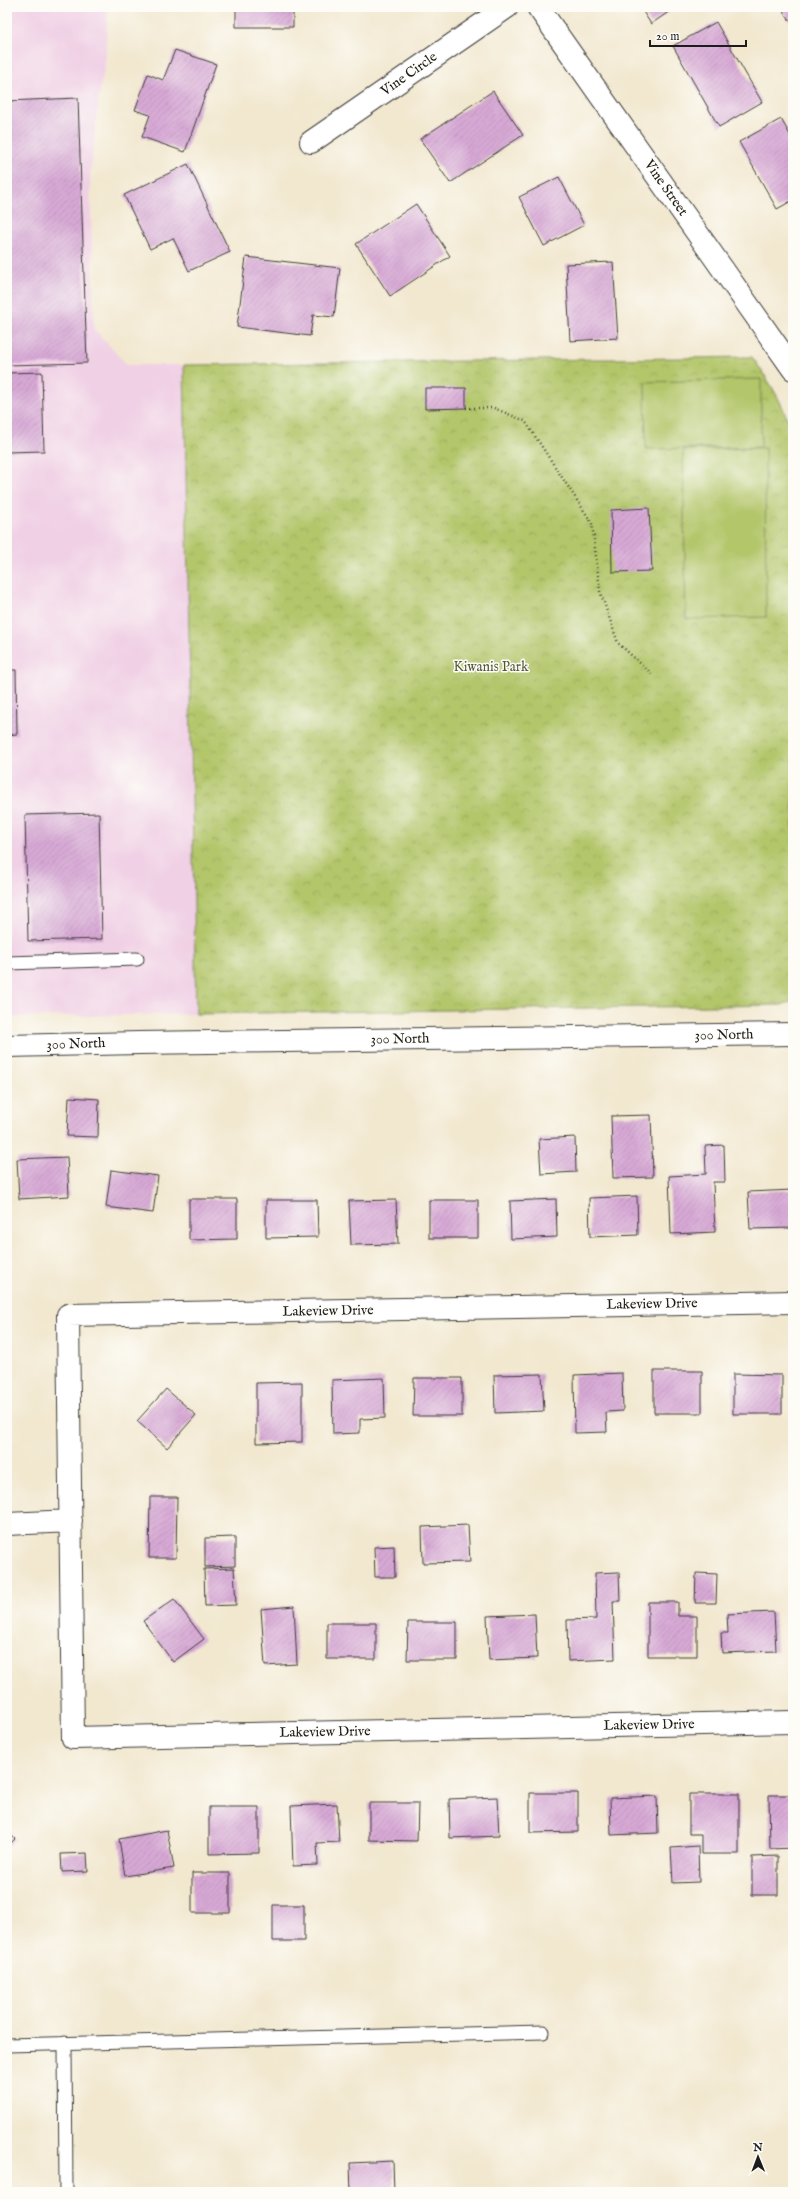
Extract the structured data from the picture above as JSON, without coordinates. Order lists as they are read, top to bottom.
{
  "streets": {
    "street": [
      "Vine Circle",
      "Vine Street",
      "300 North",
      "Lakeview Drive"
    ]
  },
  "parks": ["Kiwanis Park"],
  "scale_bar": "20 m",
  "north": "top"
}
